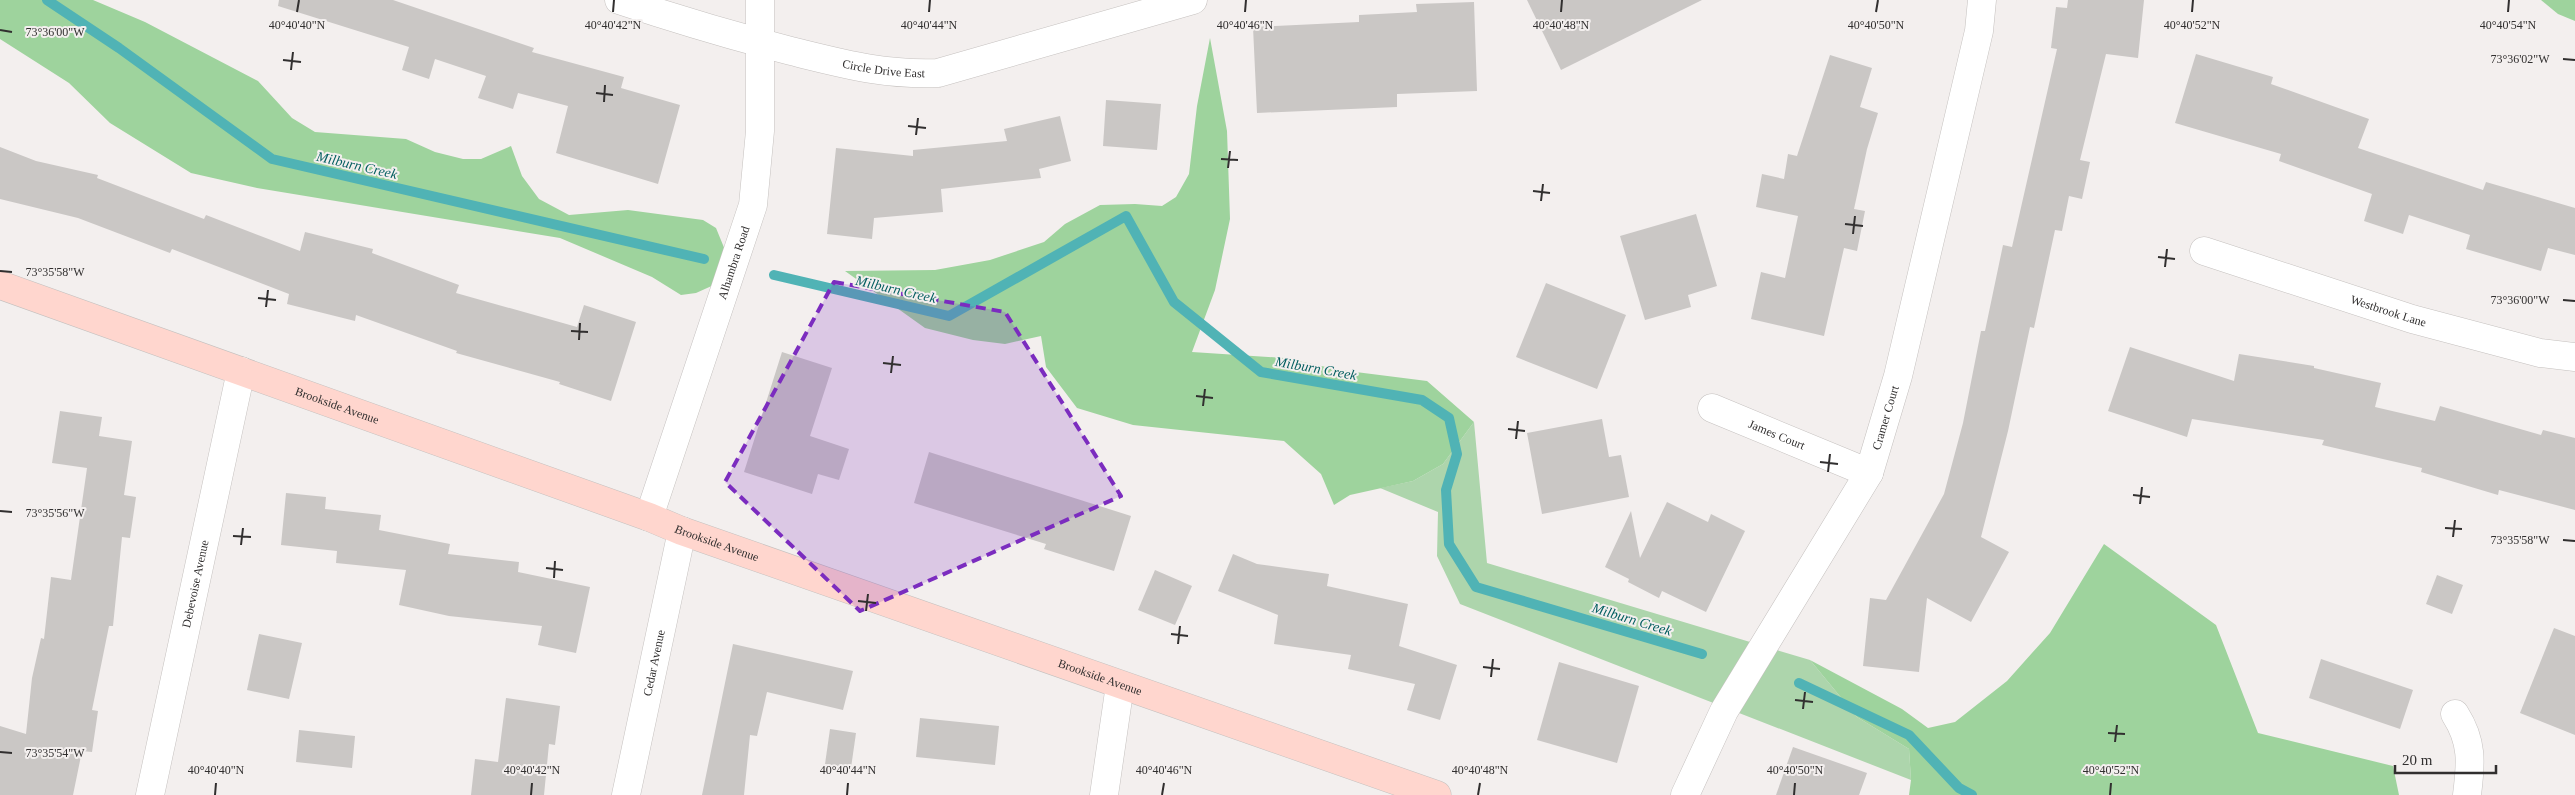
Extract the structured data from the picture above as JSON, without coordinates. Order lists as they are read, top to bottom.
{
  "streets": {
    "main road": ["Brookside Avenue"],
    "street": [
      "Circle Drive East",
      "Alhambra Road",
      "Westbrook Lane",
      "Cramer Court",
      "James Court",
      "Debevoise Avenue",
      "Cedar Avenue"
    ]
  },
  "crossings": [
    ["Circle Drive East", "Alhambra Road"],
    ["Alhambra Road", "Brookside Avenue"],
    ["Brookside Avenue", "Debevoise Avenue"],
    ["Brookside Avenue", "Cedar Avenue"],
    ["Cramer Court", "James Court"]
  ],
  "water": ["Milburn Creek"],
  "scale_bar": "20 m",
  "coordinates": [
    "40°40'40\"N",
    "40°40'42\"N",
    "40°40'44\"N",
    "40°40'46\"N",
    "40°40'48\"N",
    "40°40'50\"N",
    "40°40'52\"N",
    "40°40'54\"N",
    "73°36'00\"W",
    "73°36'02\"W",
    "73°35'58\"W",
    "73°35'56\"W",
    "73°35'54\"W"
  ]
}
